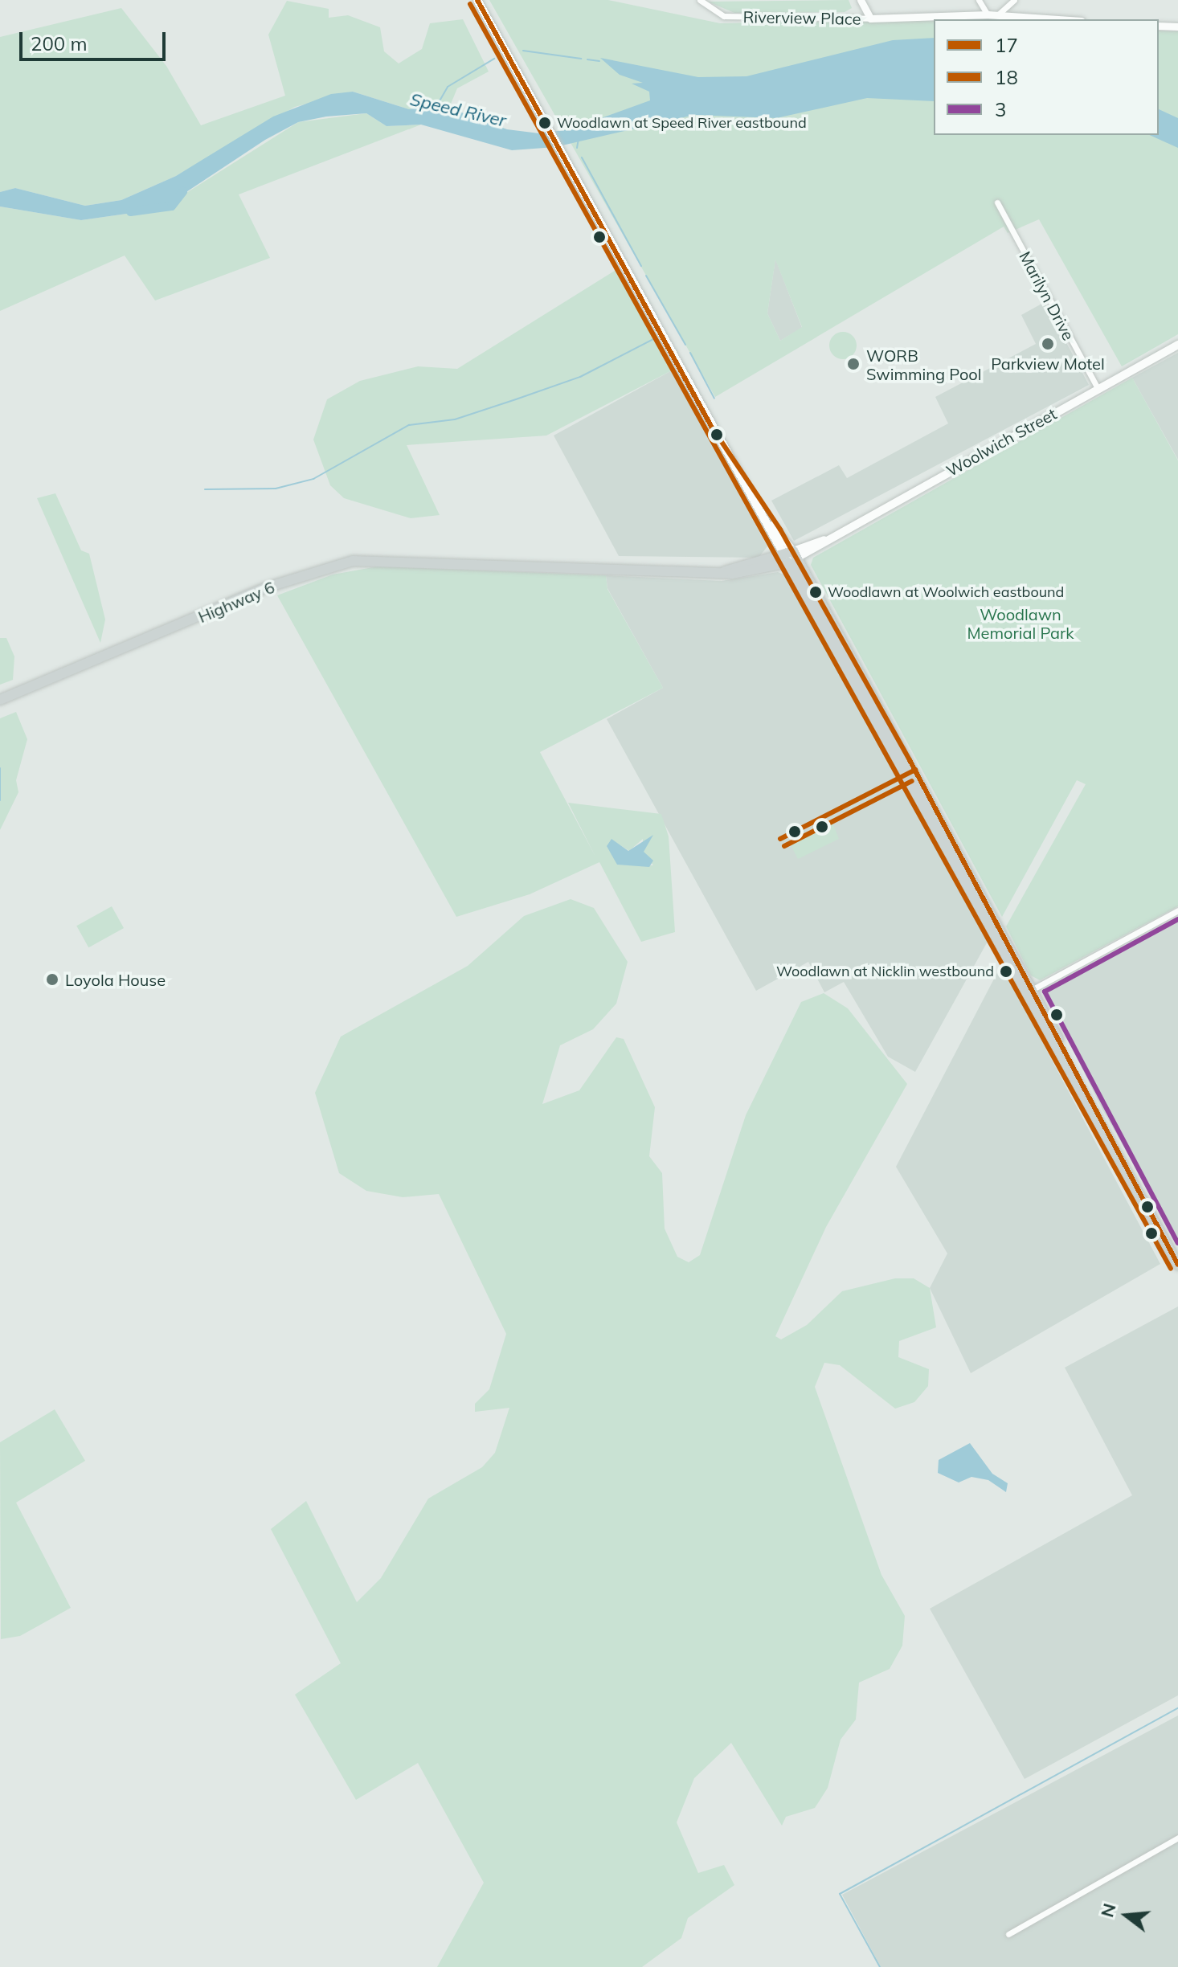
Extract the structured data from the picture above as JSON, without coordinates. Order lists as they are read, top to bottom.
{
  "streets": {
    "main road": ["Woolwich Street", "Highway 6"],
    "street": ["Riverview Place", "Marilyn Drive"]
  },
  "crossings": [
    ["Marilyn Drive", "Woolwich Street"],
    ["Woolwich Street", "Highway 6"]
  ],
  "water": ["Speed River"],
  "parks": ["Woodlawn Memorial Park"],
  "places": [
    "Woodlawn at Speed River eastbound",
    "Parkview Motel",
    "WORB Swimming Pool",
    "Woodlawn at Woolwich eastbound",
    "Woodlawn at Nicklin westbound",
    "Loyola House"
  ],
  "lines": ["transit line 17", "transit line 18", "transit line 3"],
  "legend": ["17", "18", "3"],
  "scale_bar": "200 m",
  "north": "left"
}
